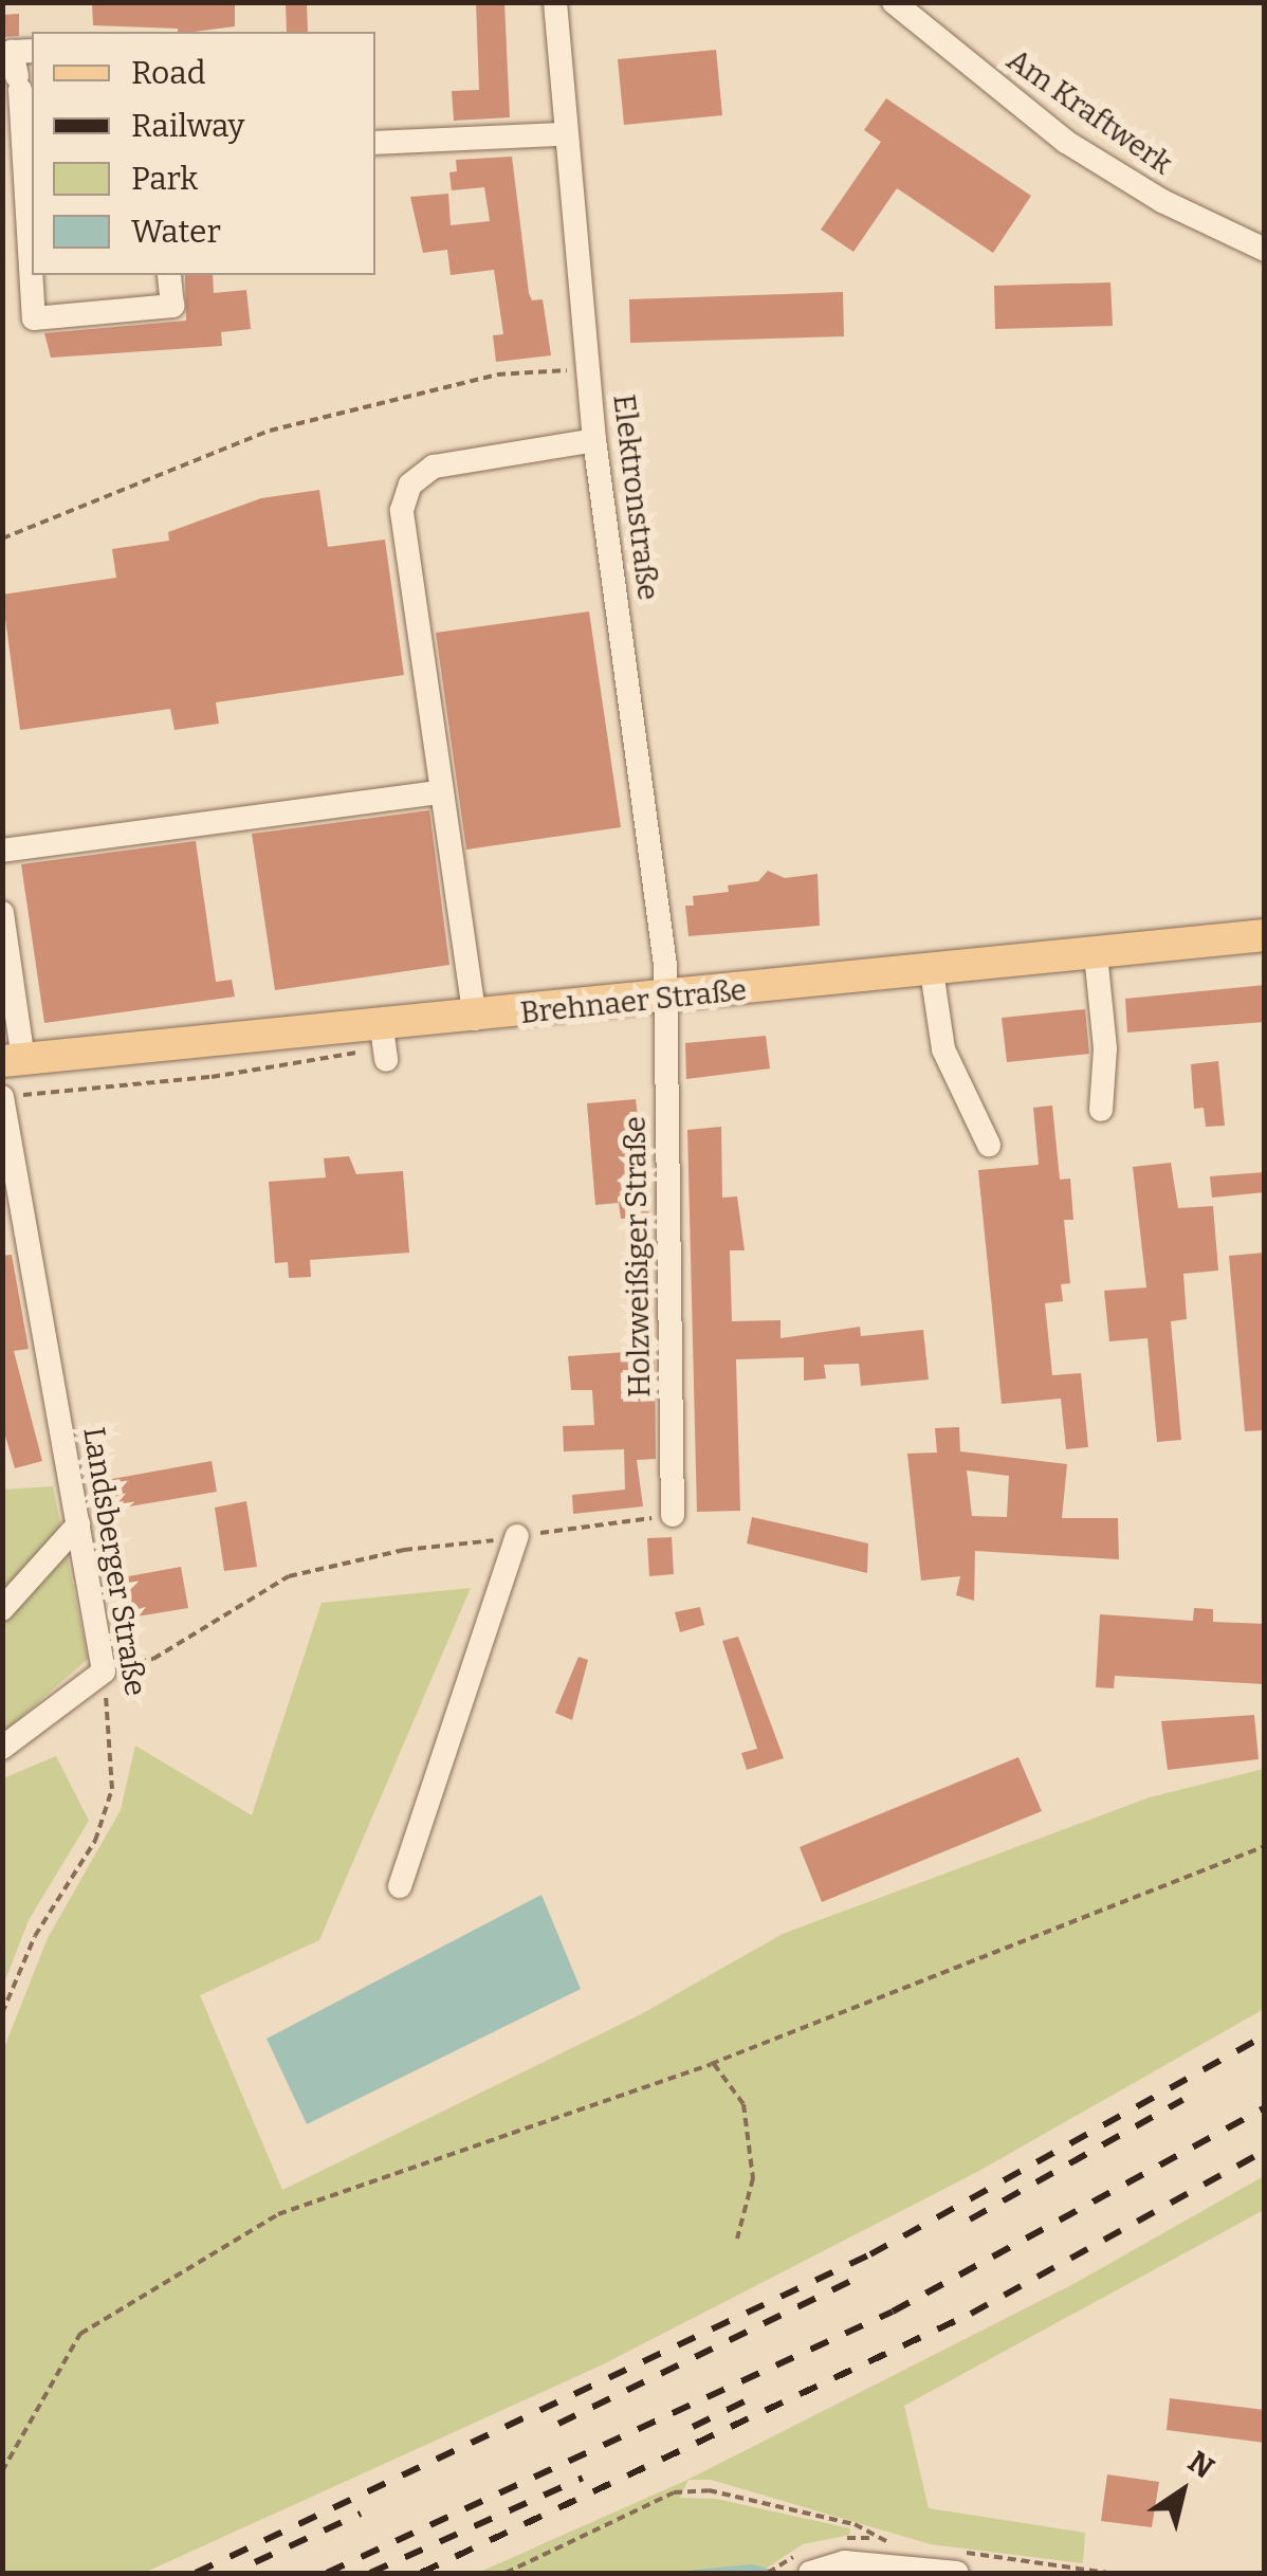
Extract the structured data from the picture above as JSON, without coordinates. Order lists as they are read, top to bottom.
{
  "streets": {
    "main road": ["Brehnaer Straße"],
    "street": [
      "Am Kraftwerk",
      "Elektronstraße",
      "Holzweißiger Straße",
      "Landsberger Straße"
    ]
  },
  "crossings": [
    ["Elektronstraße", "Brehnaer Straße"],
    ["Elektronstraße", "Holzweißiger Straße"],
    ["Brehnaer Straße", "Holzweißiger Straße"]
  ],
  "legend": [
    "Road",
    "Railway",
    "Park",
    "Water"
  ],
  "north": "top right"
}
